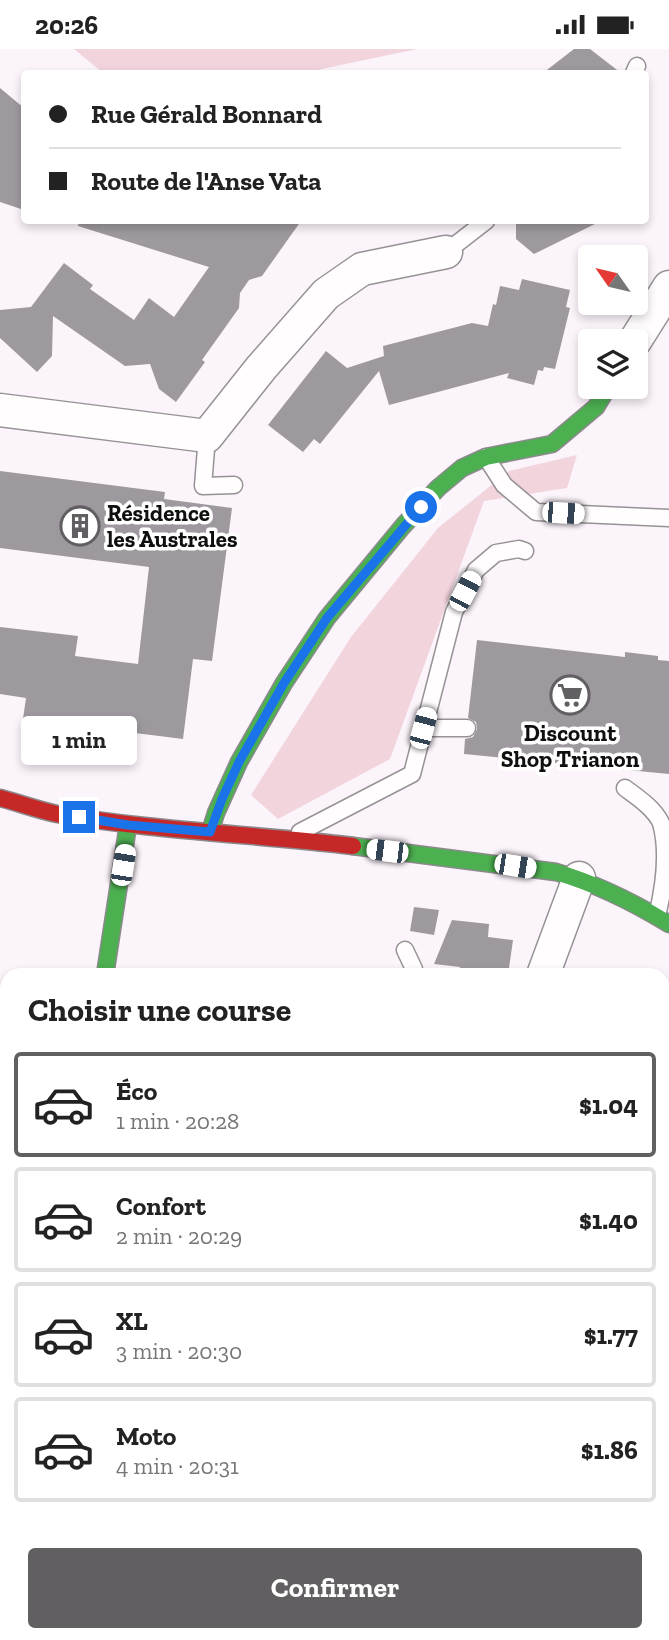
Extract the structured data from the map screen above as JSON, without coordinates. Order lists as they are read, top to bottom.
{
  "places": {
    "building": ["Résidence les Australes"],
    "supermarket": ["Discount Shop Trianon"]
  },
  "north": "top left",
  "page": {
    "status": "20:26",
    "banner": ["Rue Gérald Bonnard", "Route de l'Anse Vata"],
    "bubble": "1 min",
    "heading": "Choisir une course",
    "list": [
      {
        "name": "Éco",
        "note": "1 min · 20:28",
        "value": "$1.04"
      },
      {
        "name": "Confort",
        "note": "2 min · 20:29",
        "value": "$1.40"
      },
      {
        "name": "XL",
        "note": "3 min · 20:30",
        "value": "$1.77"
      },
      {
        "name": "Moto",
        "note": "4 min · 20:31",
        "value": "$1.86"
      }
    ],
    "buttons": "Confirmer"
  }
}
